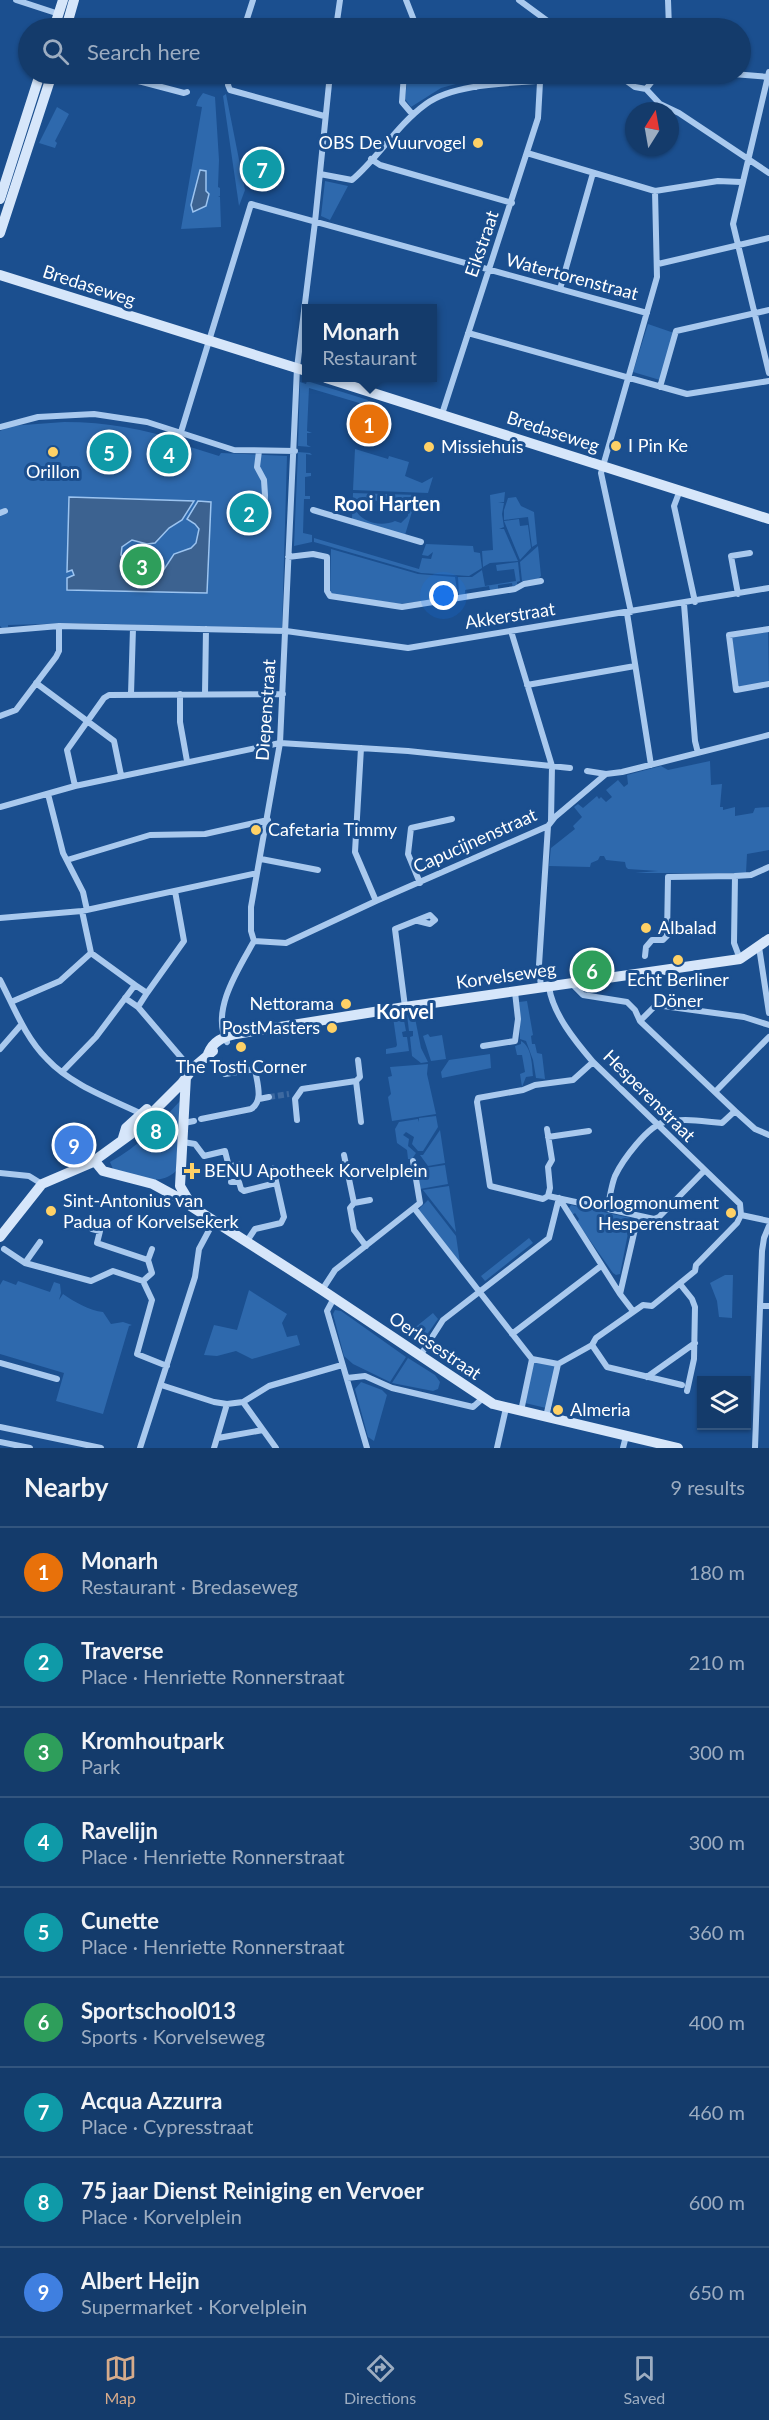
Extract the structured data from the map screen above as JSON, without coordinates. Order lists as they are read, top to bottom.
{
  "streets": {
    "street": [
      "Eikstraat",
      "Watertorenstraat",
      "Bredaseweg",
      "Akkerstraat",
      "Diepenstraat",
      "Capucijnenstraat",
      "Korvelseweg",
      "Hesperenstraat",
      "Oerlesestraat"
    ]
  },
  "crossings": [
    ["Eikstraat", "Watertorenstraat"],
    ["Eikstraat", "Bredaseweg"],
    ["Watertorenstraat", "Bredaseweg"],
    ["Watertorenstraat", "Diepenstraat"],
    ["Bredaseweg", "Diepenstraat"],
    ["Akkerstraat", "Diepenstraat"],
    ["Akkerstraat", "Hesperenstraat"],
    ["Diepenstraat", "Capucijnenstraat"],
    ["Capucijnenstraat", "Hesperenstraat"],
    ["Korvelseweg", "Hesperenstraat"]
  ],
  "districts": ["Rooi Harten", "Korvel"],
  "places": {
    "other": [
      "OBS De Vuurvogel",
      "I Pin Ke",
      "Missiehuis",
      "Orillon",
      "Cafetaria Timmy",
      "Albalad",
      "Echt Berliner Döner",
      "Nettorama",
      "PostMasters",
      "The Tosti Corner",
      "Sint-Antonius van Padua of Korvelsekerk",
      "Oorlogmonument Hesperenstraat",
      "Almeria"
    ],
    "health": ["BENU Apotheek Korvelplein"]
  },
  "north": "top",
  "page": {
    "search": "Search here",
    "pins": [
      "7",
      "1",
      "5",
      "4",
      "2",
      "3",
      "6",
      "8",
      "9"
    ],
    "popup": ["Monarh", "Restaurant"],
    "heading": ["Nearby", "9 results"],
    "list": [
      {
        "mark": "1",
        "name": "Monarh",
        "note": "Restaurant · Bredaseweg",
        "value": "180 m"
      },
      {
        "mark": "2",
        "name": "Traverse",
        "note": "Place · Henriette Ronnerstraat",
        "value": "210 m"
      },
      {
        "mark": "3",
        "name": "Kromhoutpark",
        "note": "Park",
        "value": "300 m"
      },
      {
        "mark": "4",
        "name": "Ravelijn",
        "note": "Place · Henriette Ronnerstraat",
        "value": "300 m"
      },
      {
        "mark": "5",
        "name": "Cunette",
        "note": "Place · Henriette Ronnerstraat",
        "value": "360 m"
      },
      {
        "mark": "6",
        "name": "Sportschool013",
        "note": "Sports · Korvelseweg",
        "value": "400 m"
      },
      {
        "mark": "7",
        "name": "Acqua Azzurra",
        "note": "Place · Cypresstraat",
        "value": "460 m"
      },
      {
        "mark": "8",
        "name": "75 jaar Dienst Reiniging en Vervoer",
        "note": "Place · Korvelplein",
        "value": "600 m"
      },
      {
        "mark": "9",
        "name": "Albert Heijn",
        "note": "Supermarket · Korvelplein",
        "value": "650 m"
      }
    ],
    "nav": ["Map", "Directions", "Saved"]
  }
}
